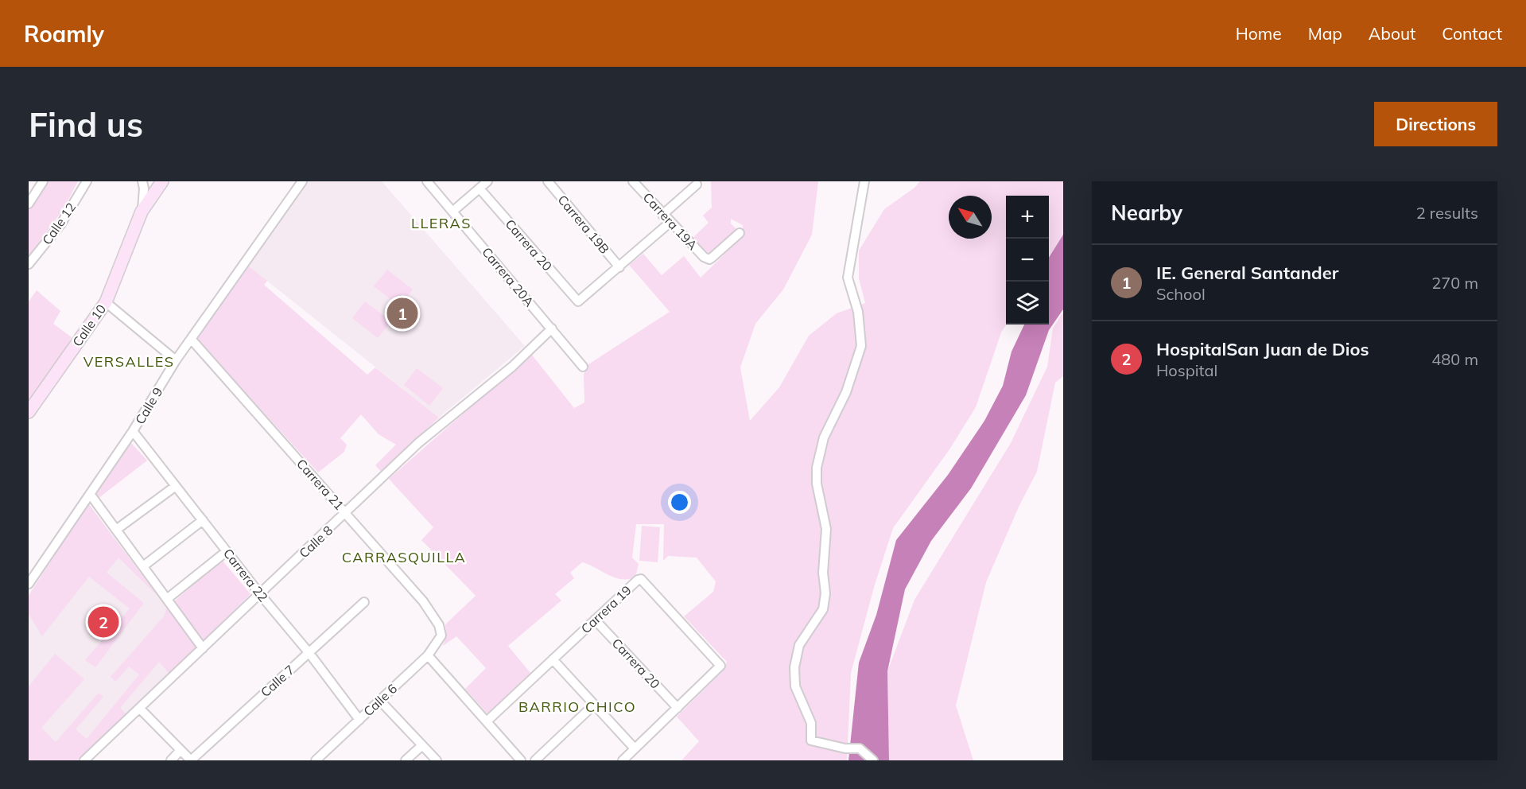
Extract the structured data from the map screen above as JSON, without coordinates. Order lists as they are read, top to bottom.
{
  "streets": {
    "street": [
      "Carrera 19A",
      "Calle 12",
      "Carrera 19B",
      "Carrera 20",
      "Carrera 20A",
      "Calle 10",
      "Calle 9",
      "Carrera 21",
      "Calle 8",
      "Carrera 22",
      "Carrera 19",
      "Calle 7",
      "Calle 6"
    ]
  },
  "crossings": [
    ["Carrera 19B", "Carrera 20"],
    ["Carrera 20", "Carrera 19"],
    ["Carrera 20A", "Calle 8"],
    ["Calle 9", "Carrera 21"],
    ["Calle 9", "Carrera 22"],
    ["Carrera 21", "Calle 8"],
    ["Carrera 21", "Calle 6"],
    ["Calle 8", "Carrera 22"],
    ["Carrera 22", "Calle 7"],
    ["Carrera 22", "Calle 6"]
  ],
  "districts": [
    "LLERAS",
    "VERSALLES",
    "CARRASQUILLA",
    "BARRIO CHICO"
  ],
  "north": "top left",
  "page": {
    "header": "Roamly",
    "nav": [
      "Home",
      "Map",
      "About",
      "Contact"
    ],
    "buttons": "Directions",
    "title": "Find us",
    "heading": ["Nearby", "2 results"],
    "map_buttons": ["+", "−"],
    "list": [
      {
        "mark": "1",
        "name": "IE. General Santander",
        "note": "School",
        "value": "270 m"
      },
      {
        "mark": "2",
        "name": "HospitalSan Juan de Dios",
        "note": "Hospital",
        "value": "480 m"
      }
    ],
    "pins": ["1", "2"]
  }
}
